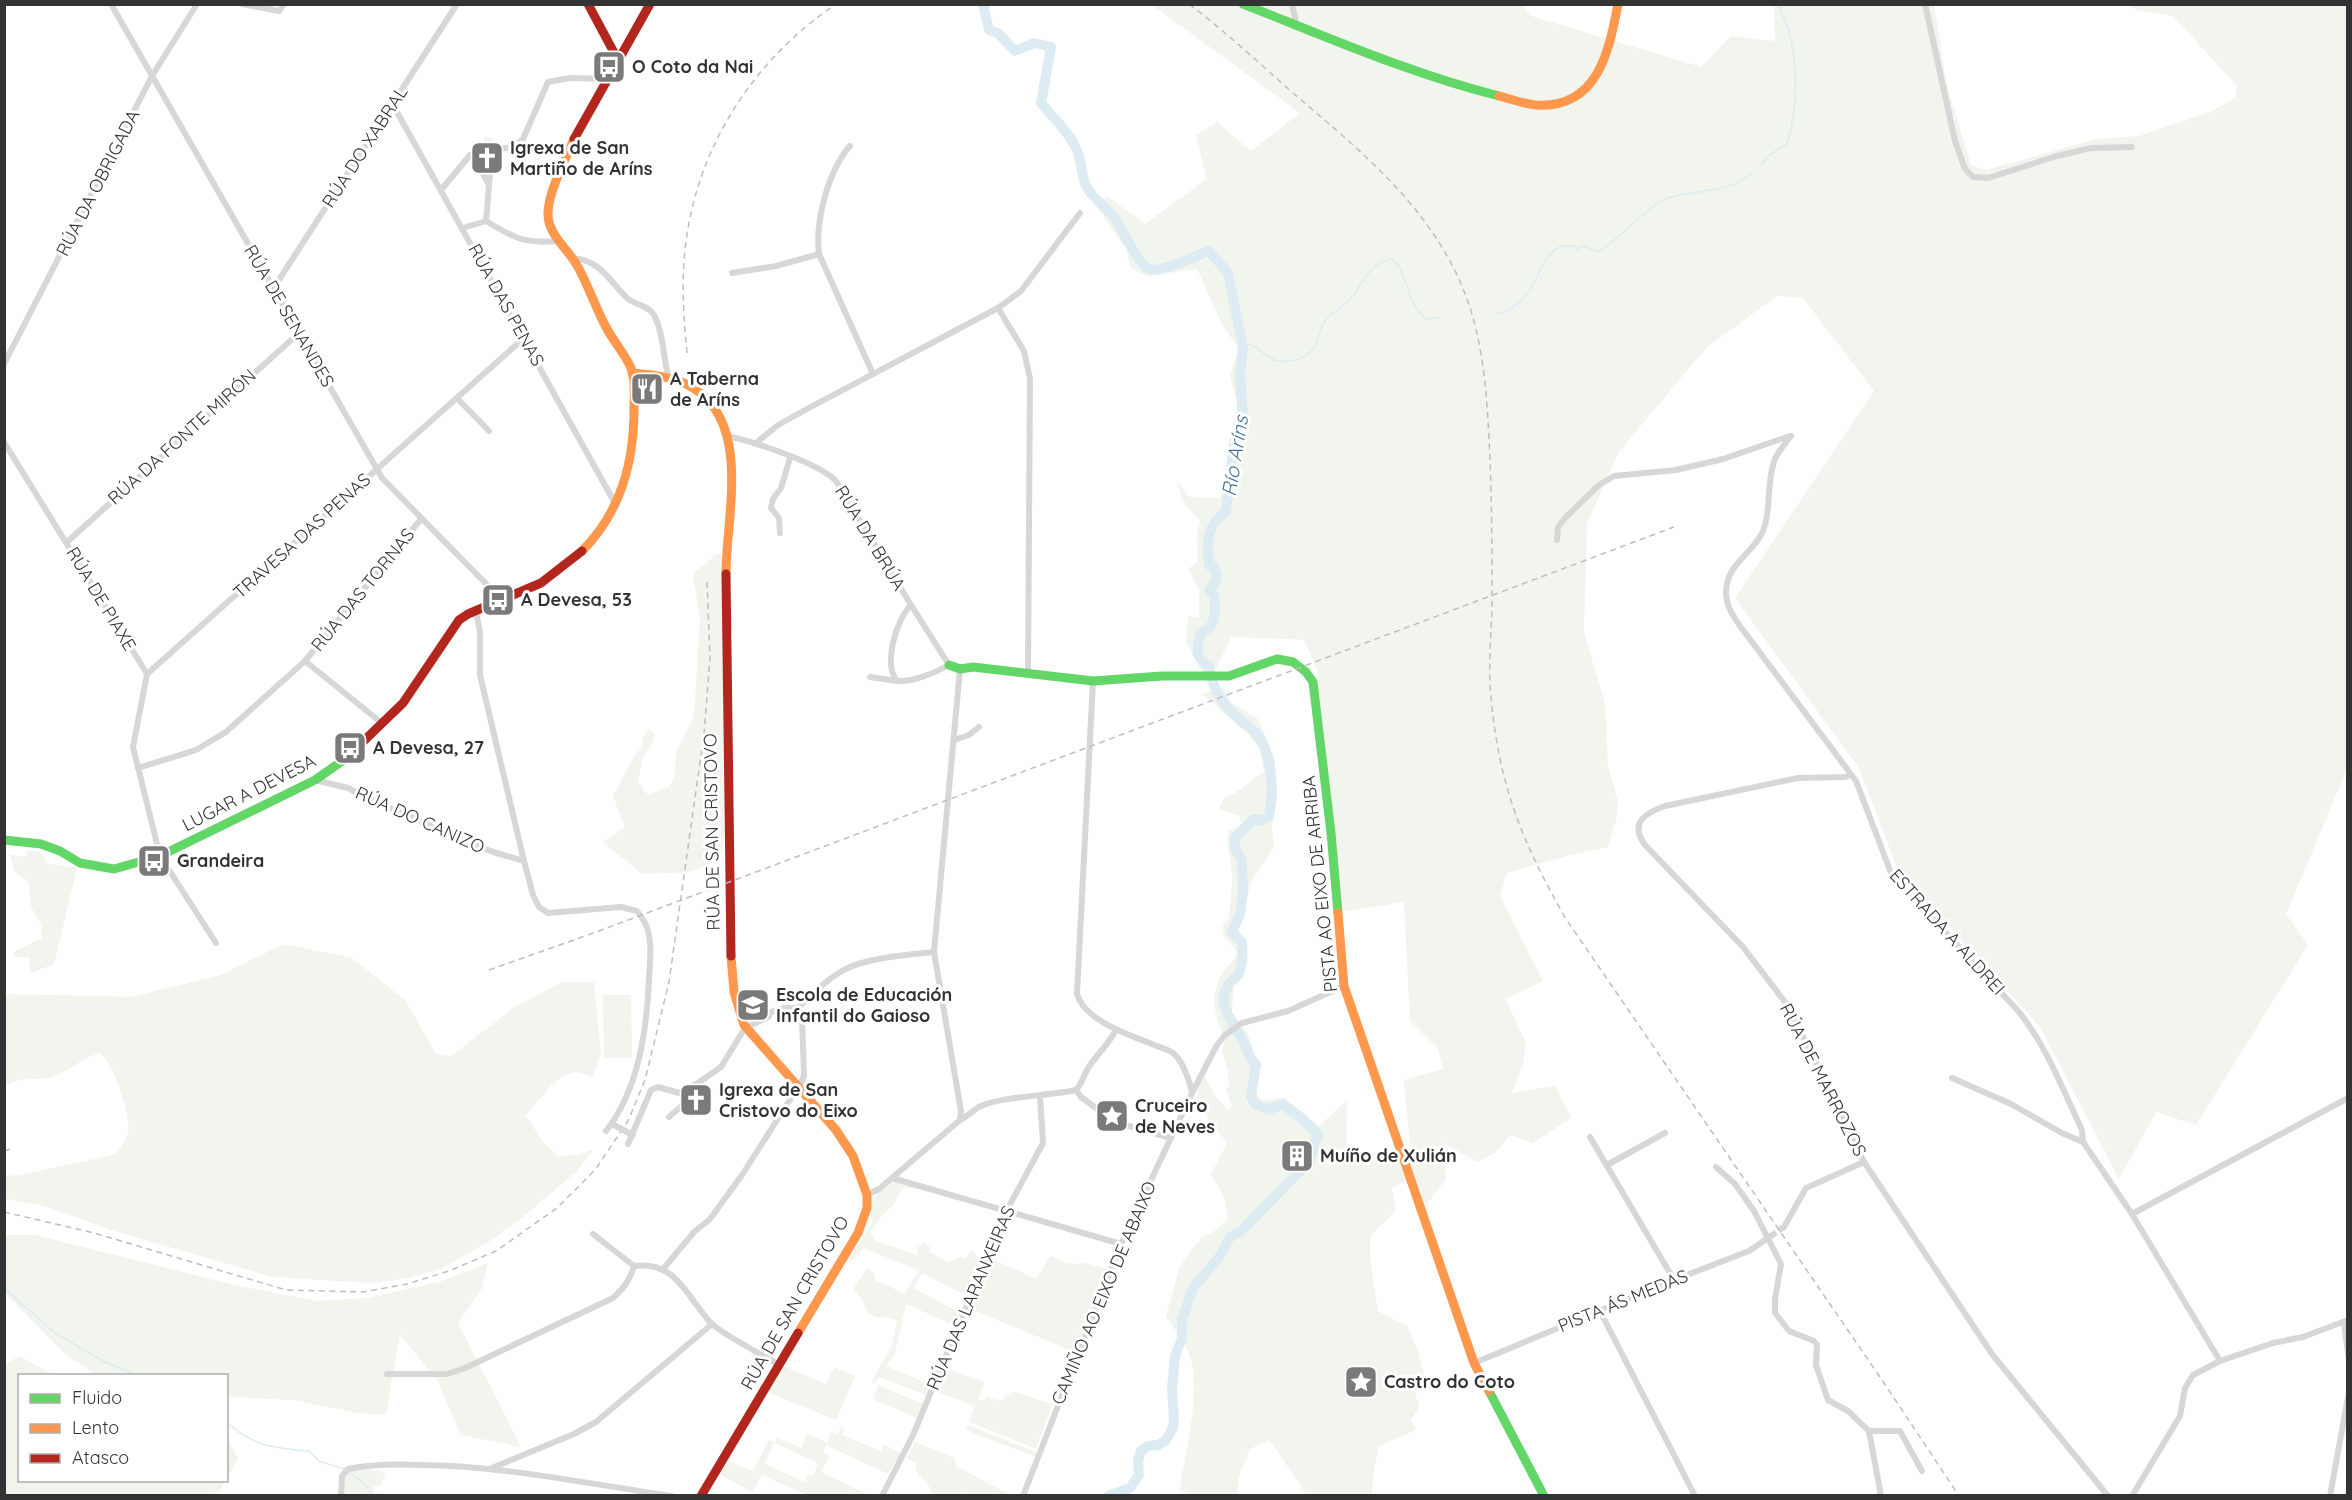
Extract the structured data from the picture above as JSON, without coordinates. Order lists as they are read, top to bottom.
{
  "streets": {
    "street": [
      "RÚA DO XABRAL",
      "RÚA DA OBRIGADA",
      "RÚA DAS PENAS",
      "RÚA DE SENANDES",
      "RÚA DA FONTE MIRÓN",
      "TRAVESA DAS PENAS",
      "RÚA DA BRÚA",
      "RÚA DAS TORNAS",
      "RÚA DE PIAXE",
      "LUGAR A DEVESA",
      "RÚA DO CANIZO",
      "RÚA DE SAN CRISTOVO",
      "PISTA AO EIXO DE ARRIBA",
      "ESTRADA A ALDREI",
      "RÚA DE MARROZOS",
      "CAMIÑO AO EIXO DE ABAIXO",
      "RÚA DAS LARANXEIRAS",
      "PISTA ÁS MEDAS"
    ]
  },
  "crossings": [
    ["RÚA DO XABRAL", "RÚA DAS PENAS"],
    ["RÚA DO XABRAL", "RÚA DE SENANDES"],
    ["RÚA DA OBRIGADA", "RÚA DE SENANDES"],
    ["RÚA DAS PENAS", "TRAVESA DAS PENAS"],
    ["RÚA DAS PENAS", "LUGAR A DEVESA"],
    ["RÚA DE SENANDES", "RÚA DA FONTE MIRÓN"],
    ["RÚA DE SENANDES", "TRAVESA DAS PENAS"],
    ["RÚA DE SENANDES", "RÚA DAS TORNAS"],
    ["RÚA DE SENANDES", "LUGAR A DEVESA"],
    ["RÚA DA FONTE MIRÓN", "RÚA DE PIAXE"],
    ["TRAVESA DAS PENAS", "RÚA DE PIAXE"],
    ["RÚA DA BRÚA", "RÚA DE SAN CRISTOVO"],
    ["RÚA DA BRÚA", "PISTA AO EIXO DE ARRIBA"],
    ["RÚA DAS TORNAS", "LUGAR A DEVESA"],
    ["LUGAR A DEVESA", "RÚA DO CANIZO"],
    ["PISTA AO EIXO DE ARRIBA", "CAMIÑO AO EIXO DE ABAIXO"],
    ["PISTA AO EIXO DE ARRIBA", "PISTA ÁS MEDAS"],
    ["ESTRADA A ALDREI", "RÚA DE MARROZOS"]
  ],
  "water": ["Río Aríns"],
  "places": {
    "bus stop": [
      "O Coto da Nai",
      "A Devesa, 53",
      "A Devesa, 27",
      "Grandeira"
    ],
    "church": ["Igrexa de San Martiño de Aríns", "Igrexa de San Cristovo do Eixo"],
    "restaurant": ["A Taberna de Aríns"],
    "school or university": ["Escola de Educación Infantil do Gaioso"],
    "place": ["Cruceiro de Neves", "Castro do Coto"],
    "building": ["Muíño de Xulián"]
  },
  "legend": ["Fluido", "Lento", "Atasco"]
}
